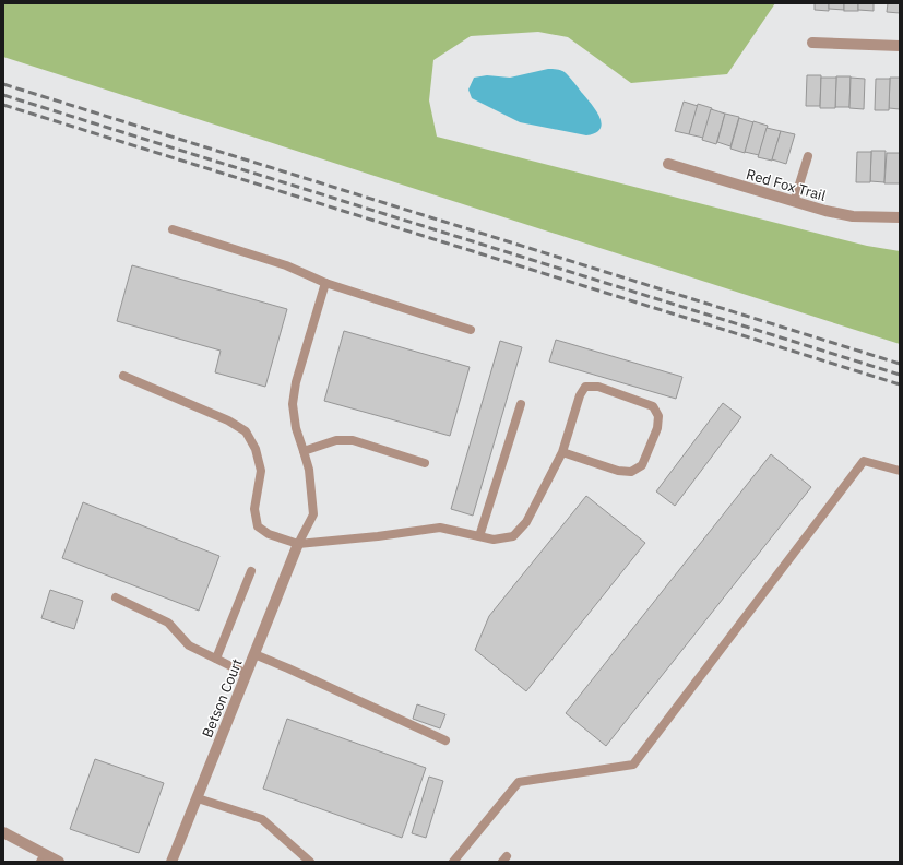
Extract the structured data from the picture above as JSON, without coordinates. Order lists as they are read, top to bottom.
{
  "streets": {
    "street": ["Red Fox Trail", "Betson Court"]
  }
}
